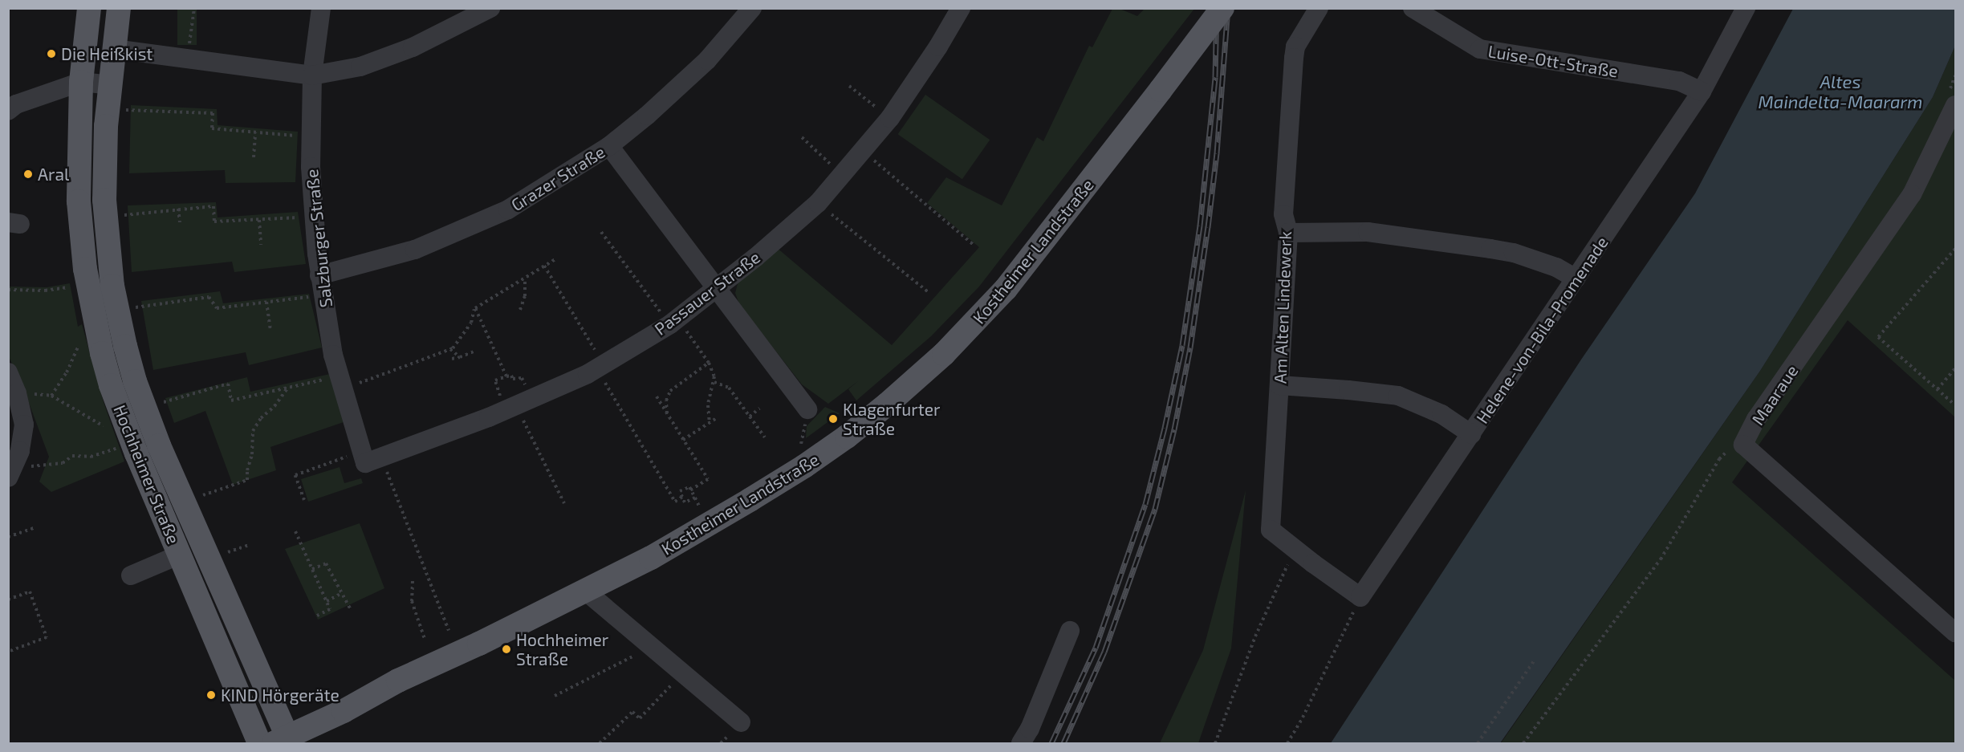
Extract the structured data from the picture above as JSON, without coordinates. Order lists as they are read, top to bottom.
{
  "streets": {
    "main road": ["Kostheimer Landstraße", "Hochheimer Straße"],
    "street": [
      "Luise-Ott-Straße",
      "Grazer Straße",
      "Salzburger Straße",
      "Passauer Straße",
      "Am Alten Lindewerk",
      "Helene-von-Bila-Promenade",
      "Maaraue"
    ]
  },
  "crossings": [
    ["Luise-Ott-Straße", "Helene-von-Bila-Promenade"],
    ["Grazer Straße", "Salzburger Straße"],
    ["Salzburger Straße", "Passauer Straße"],
    ["Kostheimer Landstraße", "Hochheimer Straße"],
    ["Am Alten Lindewerk", "Helene-von-Bila-Promenade"]
  ],
  "water": ["Altes Maindelta-Maararm"],
  "places": [
    "Die Heißkist",
    "Aral",
    "Klagenfurter Straße",
    "Hochheimer Straße",
    "KIND Hörgeräte"
  ]
}
